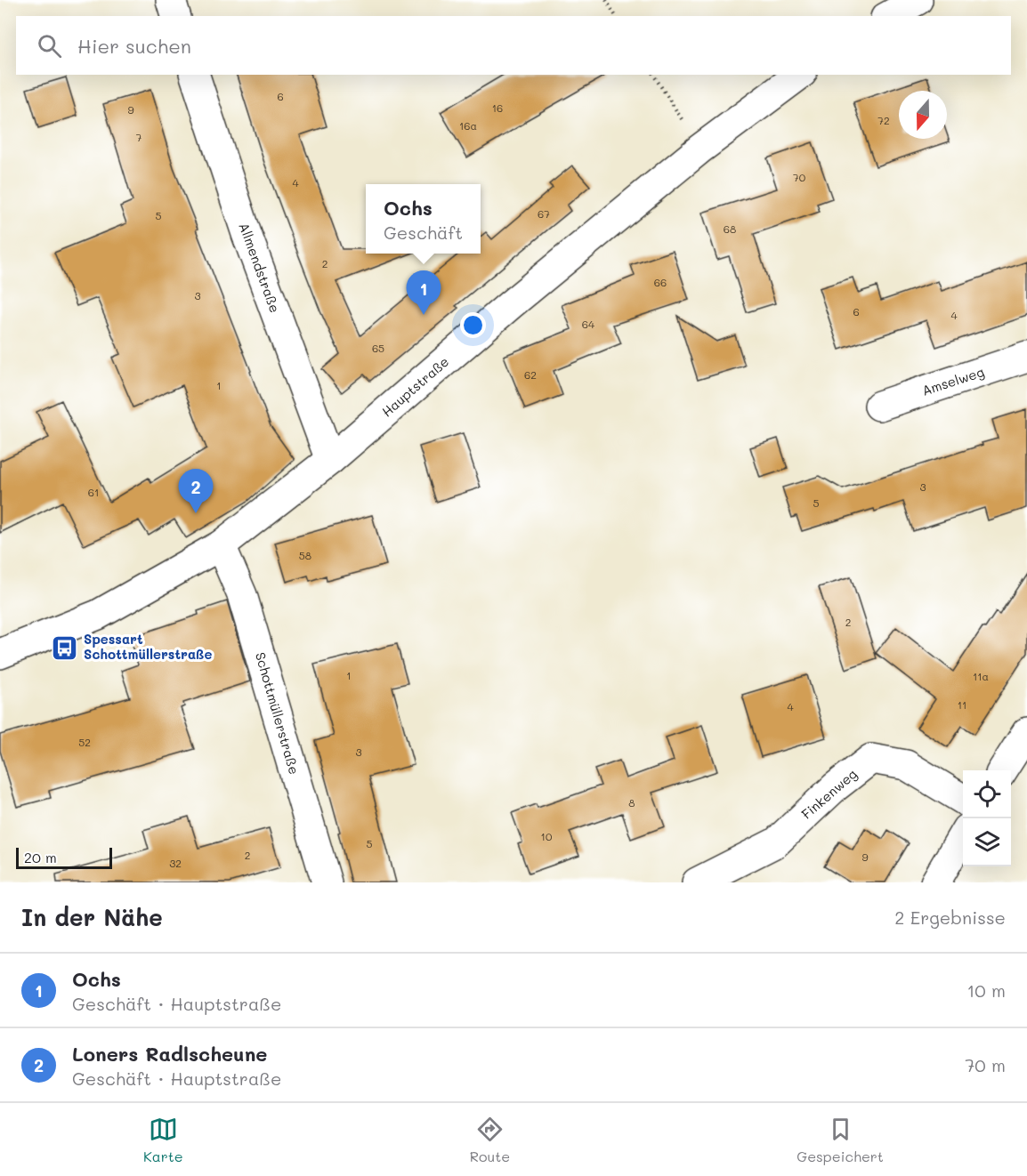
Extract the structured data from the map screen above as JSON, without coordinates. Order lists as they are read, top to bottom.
{
  "streets": {
    "street": [
      "Allmendstraße",
      "Amselweg",
      "Hauptstraße",
      "Schottmüllerstraße",
      "Finkenweg"
    ]
  },
  "crossings": [
    ["Allmendstraße", "Hauptstraße"],
    ["Hauptstraße", "Schottmüllerstraße"]
  ],
  "places": {
    "bus stop": ["Spessart Schottmüllerstraße"]
  },
  "house_numbers": [
    "6",
    "16",
    "9",
    "72",
    "16a",
    "7",
    "70",
    "4",
    "67",
    "5",
    "68",
    "2",
    "66",
    "3",
    "6",
    "4",
    "64",
    "65",
    "62",
    "1",
    "3",
    "61",
    "5",
    "58",
    "2",
    "1",
    "11a",
    "11",
    "4",
    "52",
    "3",
    "8",
    "10",
    "5",
    "2",
    "9",
    "32"
  ],
  "scale_bar": "20 m",
  "north": "bottom",
  "page": {
    "search": "Hier suchen",
    "popup": ["Ochs", "Geschäft"],
    "pins": ["1", "2"],
    "scale": "20 m",
    "heading": ["In der Nähe", "2 Ergebnisse"],
    "list": [
      {
        "mark": "1",
        "name": "Ochs",
        "note": "Geschäft · Hauptstraße",
        "value": "10 m"
      },
      {
        "mark": "2",
        "name": "Loners Radlscheune",
        "note": "Geschäft · Hauptstraße",
        "value": "70 m"
      }
    ],
    "nav": ["Karte", "Route", "Gespeichert"]
  }
}
